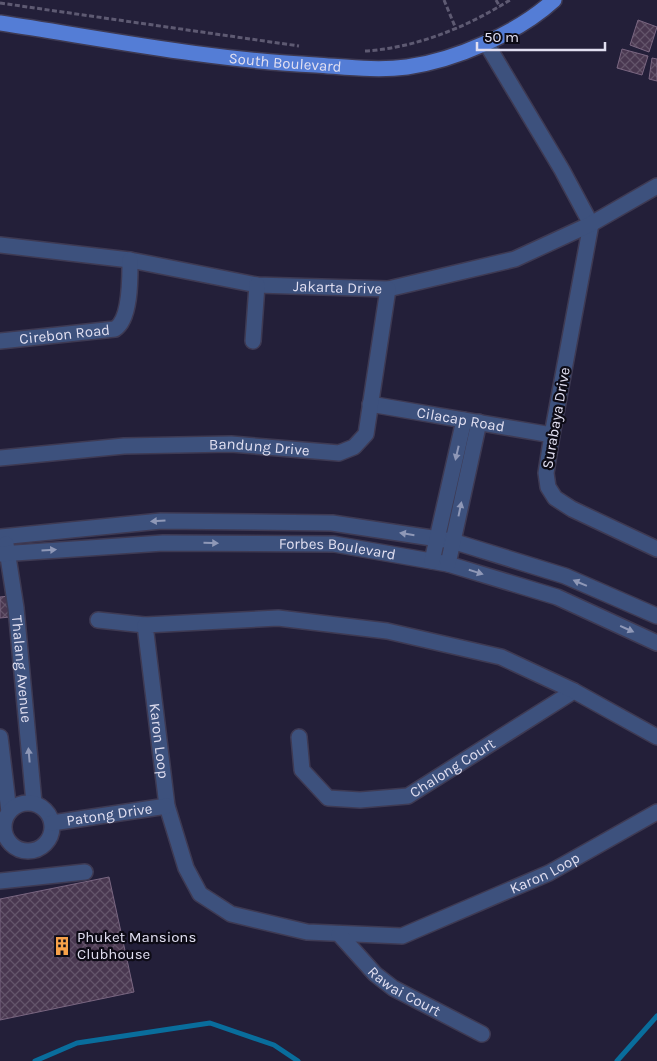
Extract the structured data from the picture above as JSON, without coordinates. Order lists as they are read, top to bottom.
{
  "streets": {
    "main road": ["South Boulevard"],
    "street": [
      "Jakarta Drive",
      "Cirebon Road",
      "Surabaya Drive",
      "Cilacap Road",
      "Bandung Drive",
      "Forbes Boulevard",
      "Thalang Avenue",
      "Karon Loop",
      "Chalong Court",
      "Patong Drive",
      "Rawai Court"
    ]
  },
  "crossings": [
    ["Jakarta Drive", "Cirebon Road"],
    ["Jakarta Drive", "Surabaya Drive"],
    ["Jakarta Drive", "Bandung Drive"],
    ["Surabaya Drive", "Cilacap Road"],
    ["Cilacap Road", "Bandung Drive"],
    ["Forbes Boulevard", "Thalang Avenue"],
    ["Thalang Avenue", "Patong Drive"],
    ["Karon Loop", "Patong Drive"],
    ["Karon Loop", "Rawai Court"]
  ],
  "one_way": ["Thalang Avenue"],
  "places": {
    "building": ["Phuket Mansions Clubhouse"]
  },
  "scale_bar": "50 m"
}
